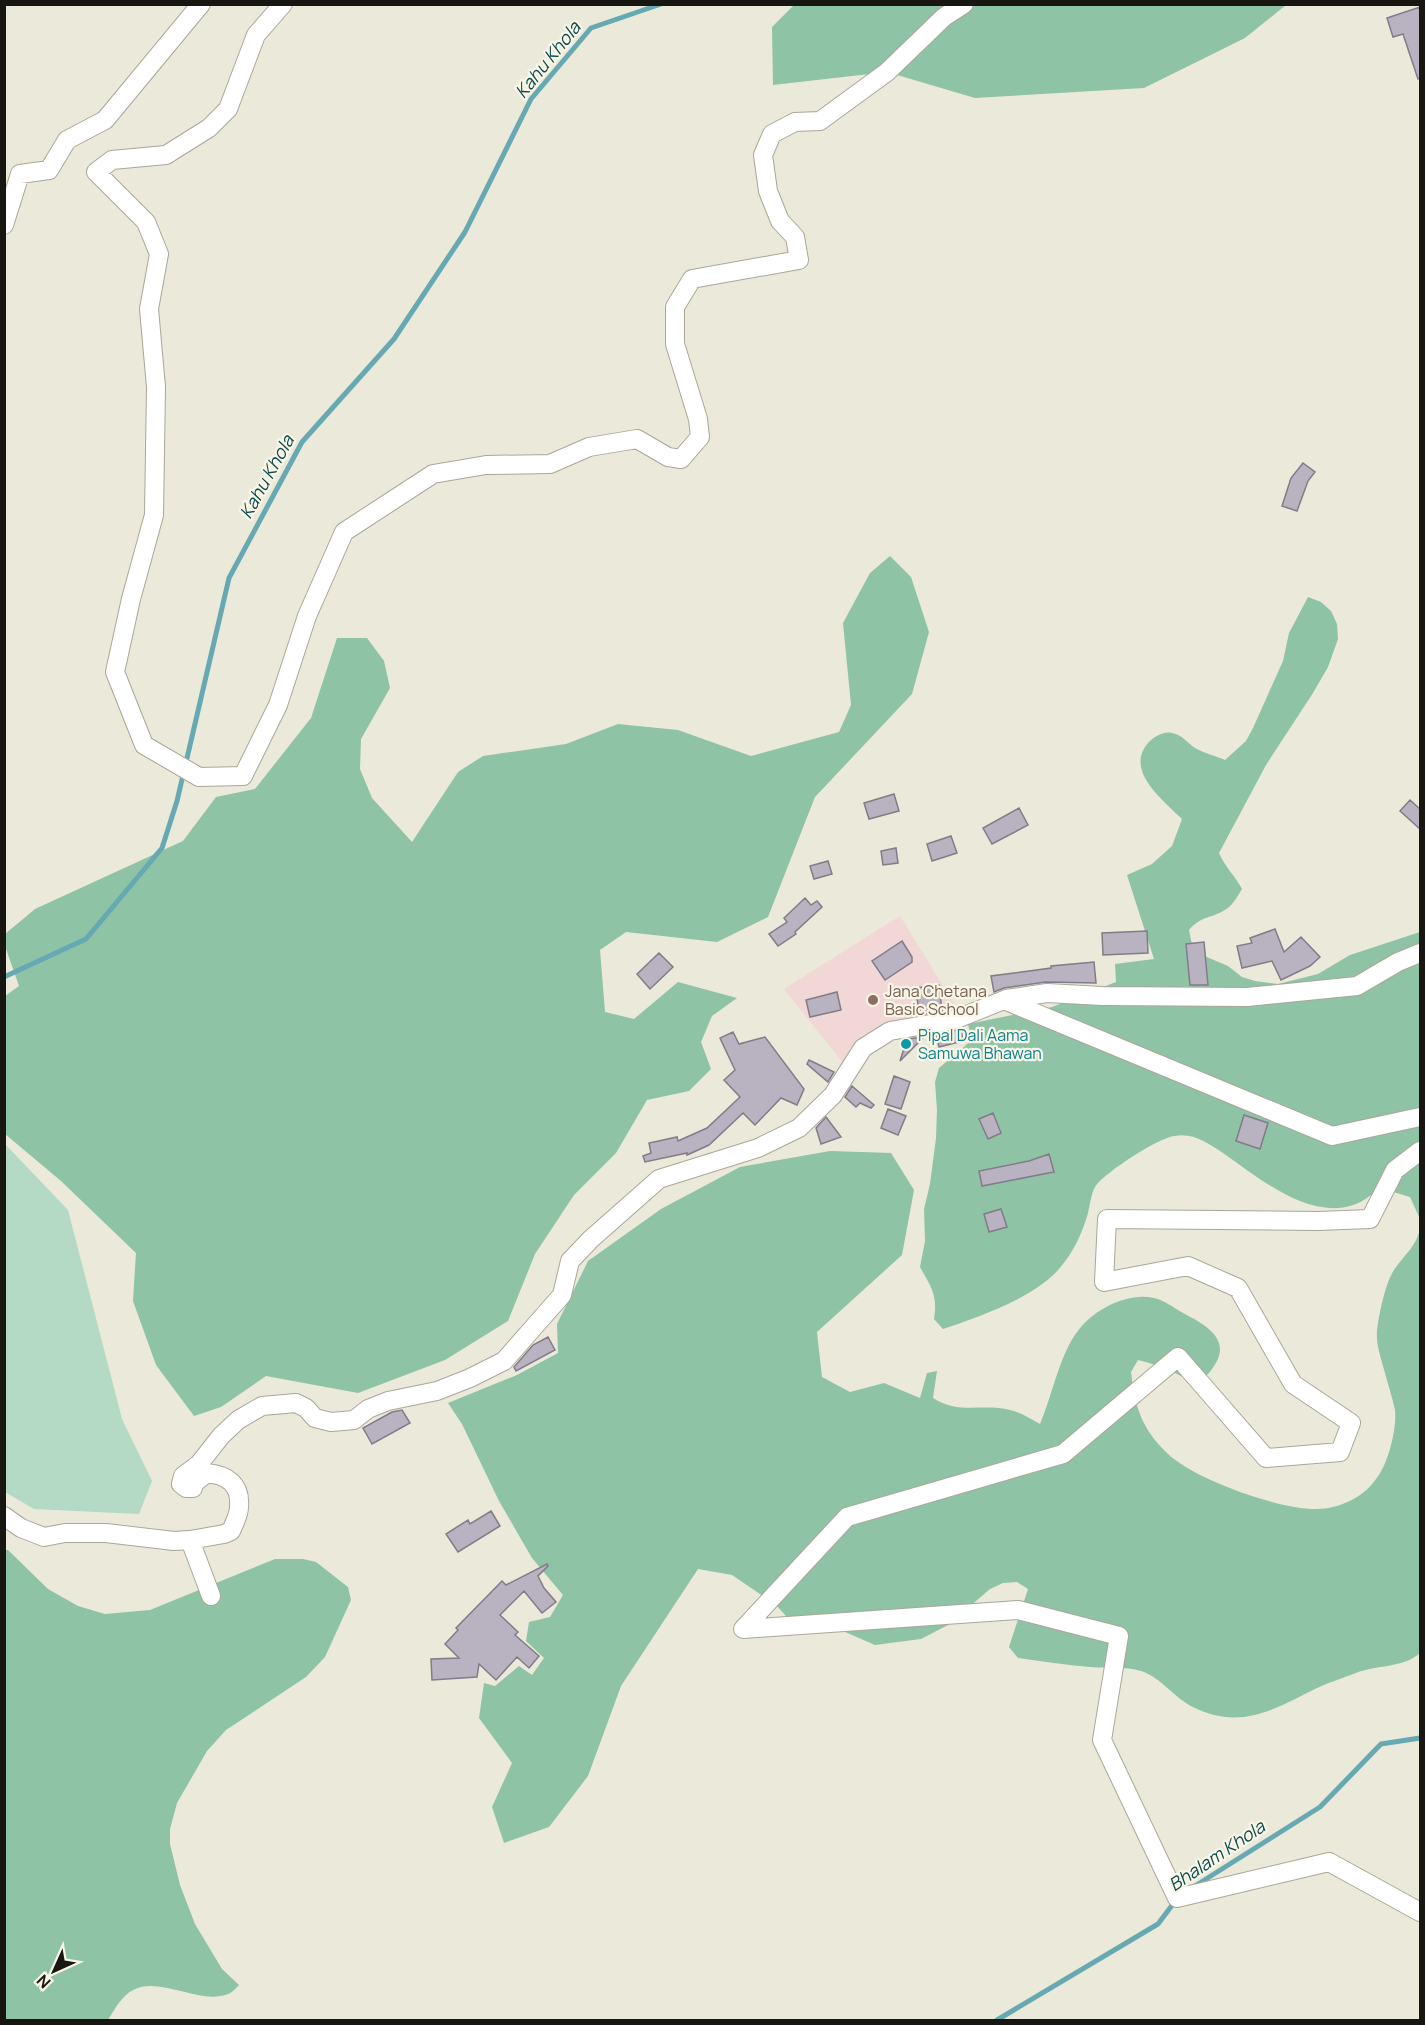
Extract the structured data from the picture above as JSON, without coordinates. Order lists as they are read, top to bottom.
{
  "water": ["Kahu Khola", "Bhalam Khola"],
  "places": ["Jana Chetana Basic School", "Pipal Dali Aama Samuwa Bhawan"],
  "north": "bottom left"
}
